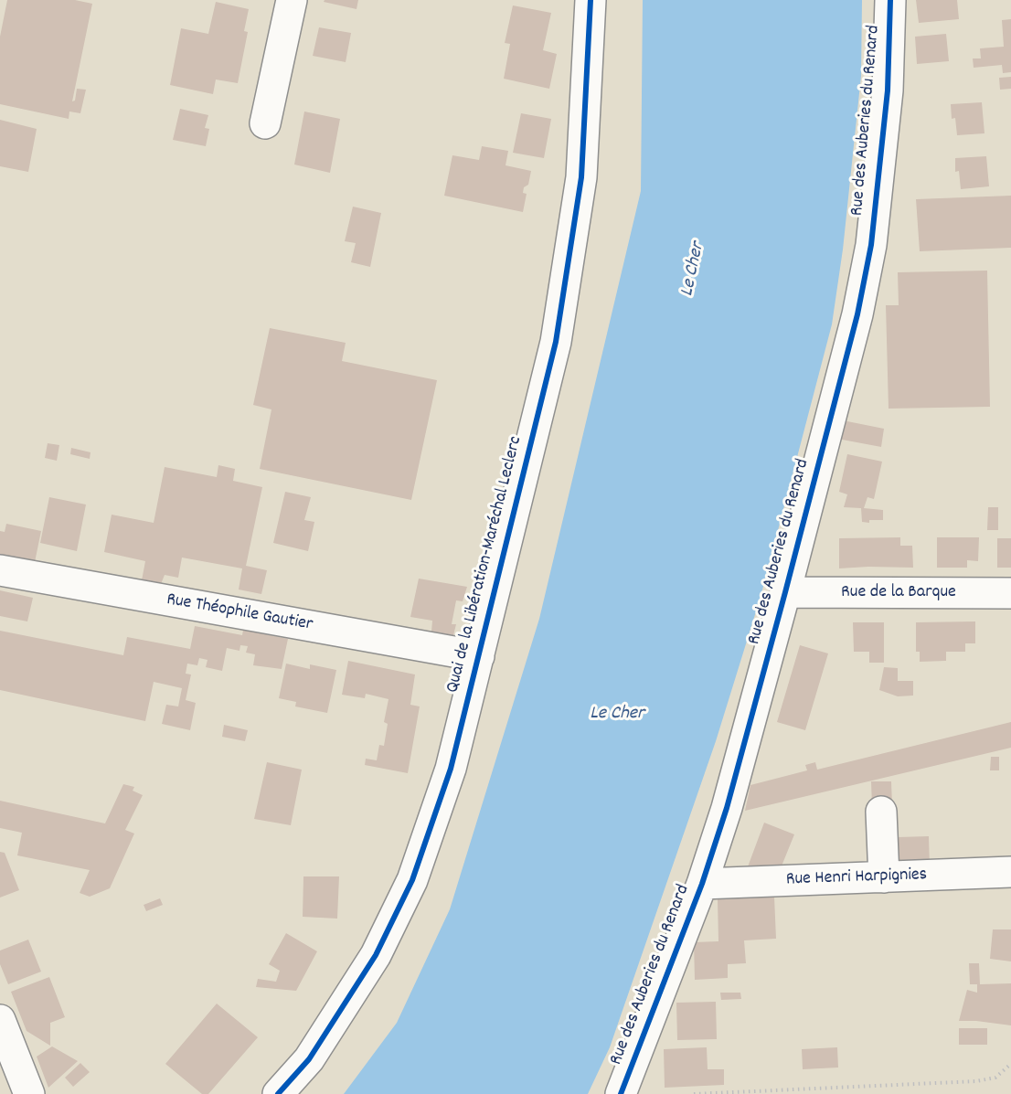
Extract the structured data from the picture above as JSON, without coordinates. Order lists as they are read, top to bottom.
{
  "streets": {
    "street": [
      "Rue des Auberies du Renard",
      "Quai de la Libération-Maréchal Leclerc",
      "Rue de la Barque",
      "Rue Théophile Gautier",
      "Rue Henri Harpignies"
    ]
  },
  "crossings": [
    ["Rue des Auberies du Renard", "Rue de la Barque"],
    ["Rue des Auberies du Renard", "Rue Henri Harpignies"],
    ["Quai de la Libération-Maréchal Leclerc", "Rue Théophile Gautier"]
  ],
  "water": ["Le Cher"]
}
